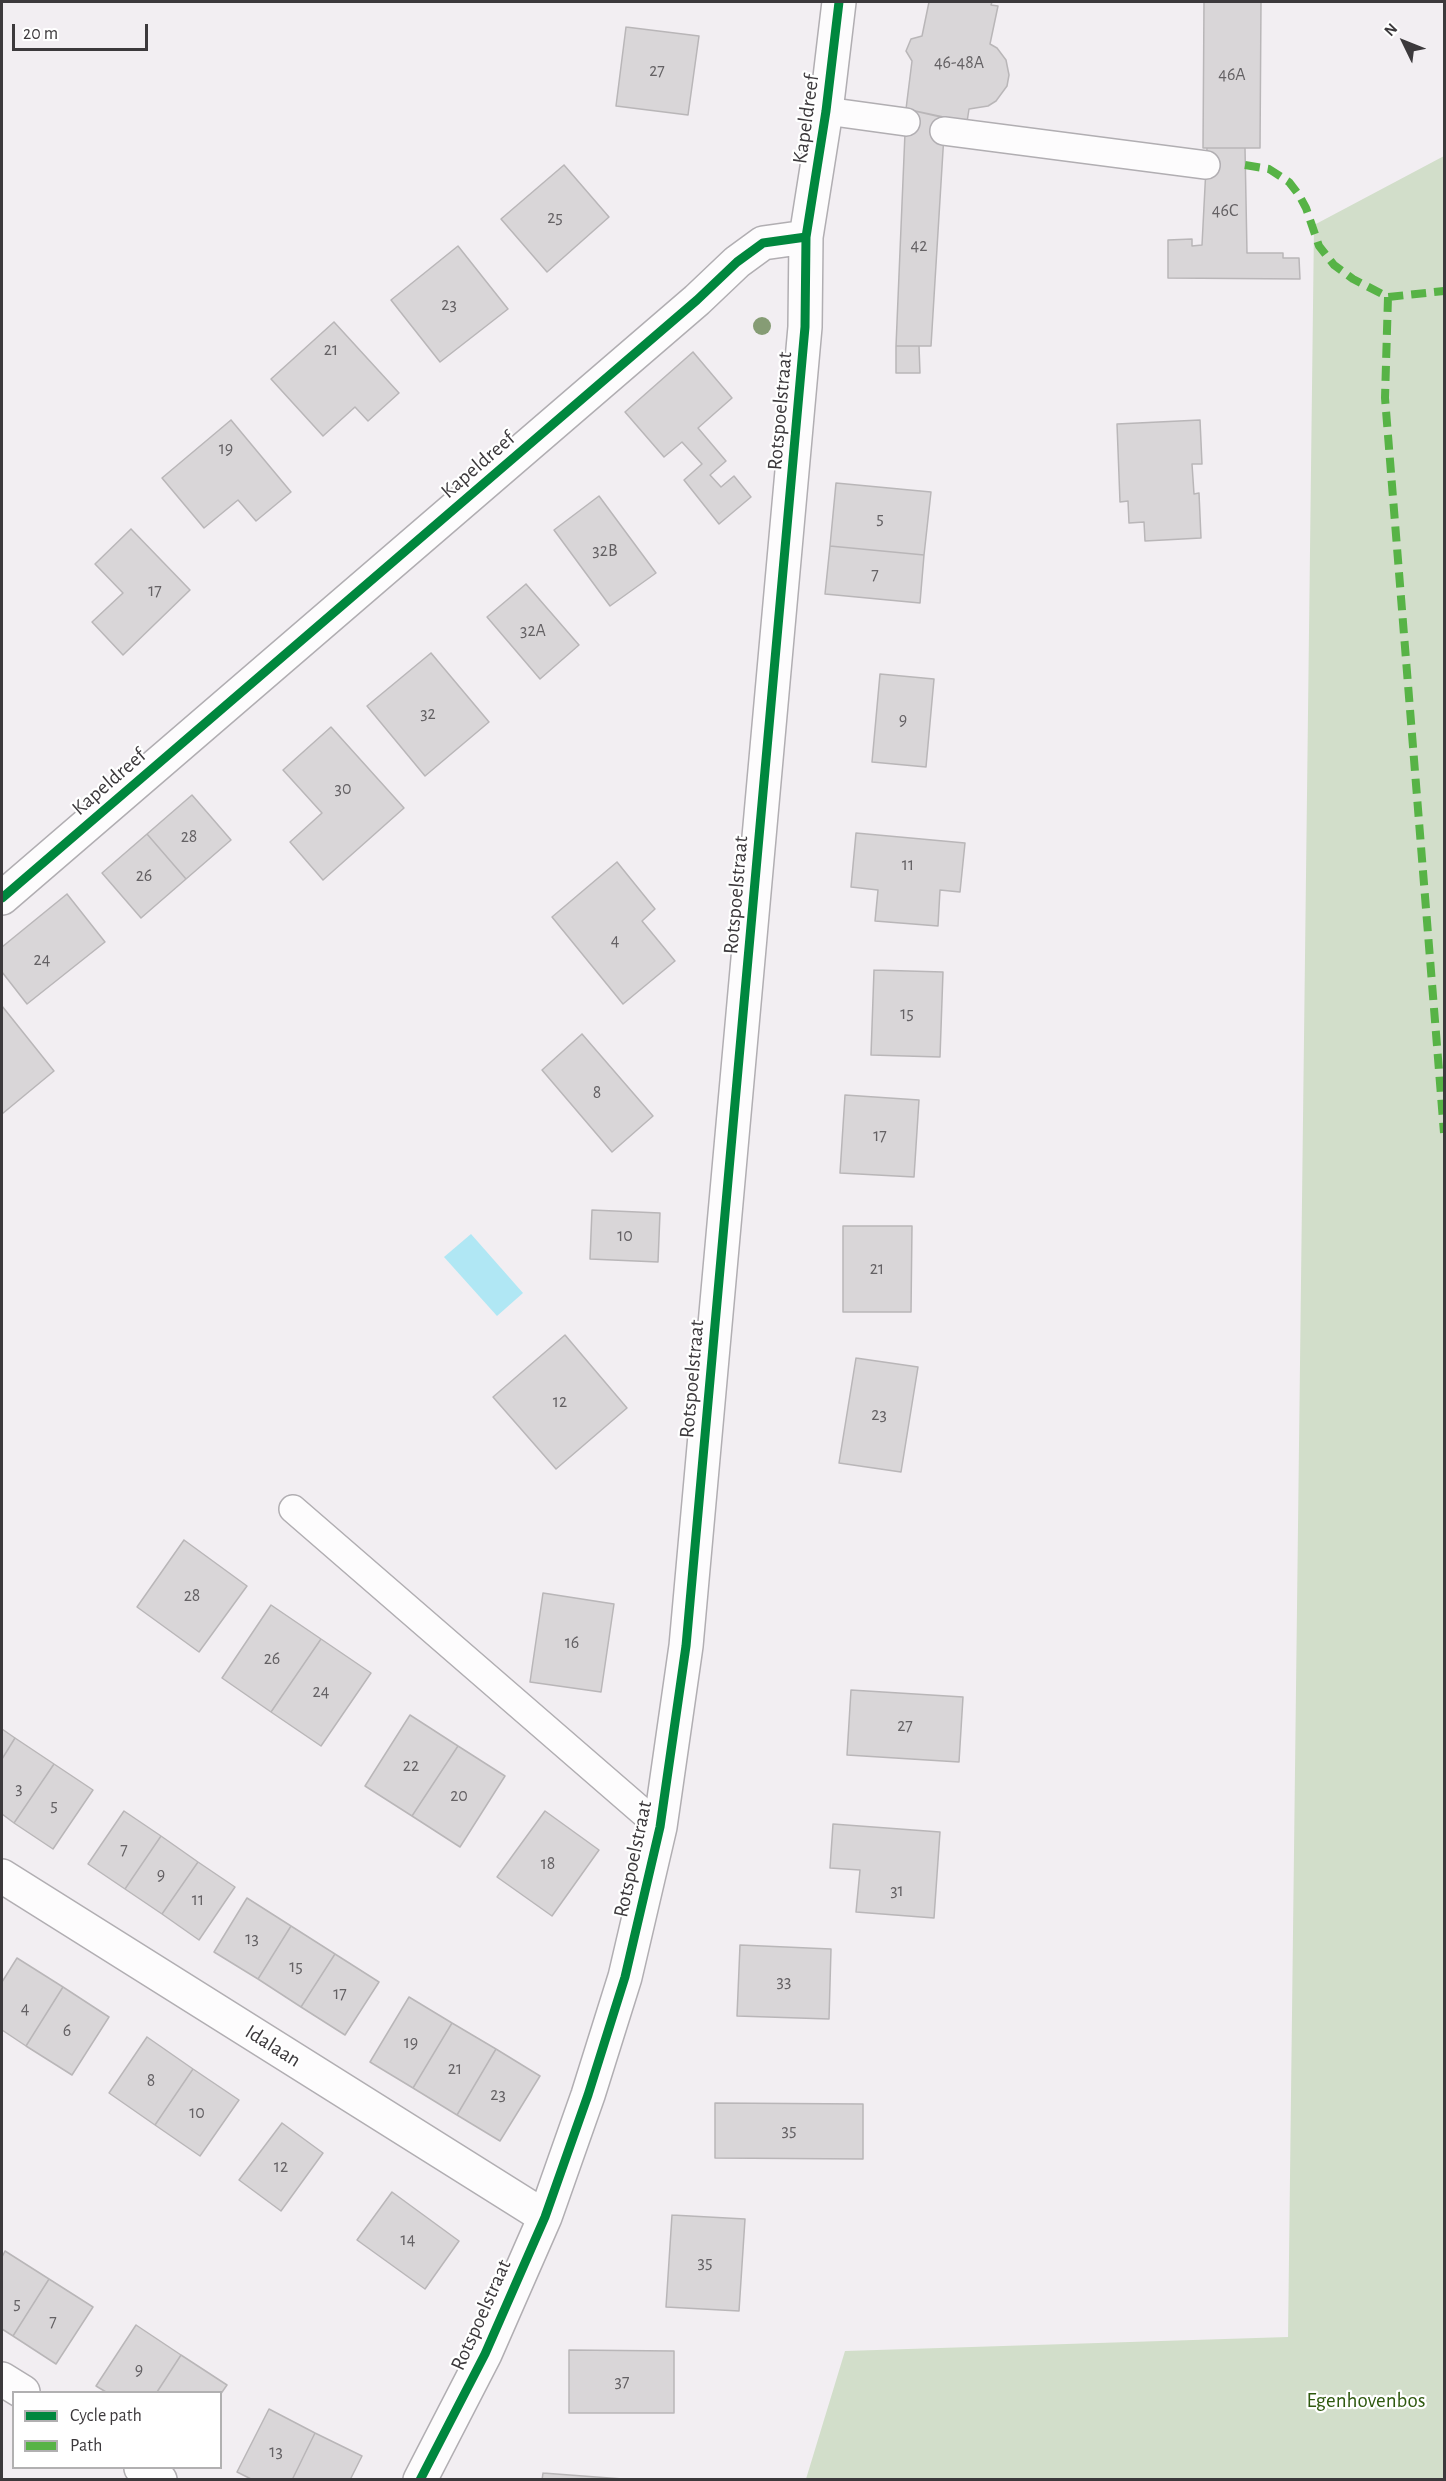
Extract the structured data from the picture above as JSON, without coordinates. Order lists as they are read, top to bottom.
{
  "streets": {
    "street": ["Kapeldreef", "Rotspoelstraat", "Idalaan"]
  },
  "crossings": [
    ["Kapeldreef", "Rotspoelstraat"],
    ["Rotspoelstraat", "Idalaan"]
  ],
  "parks": ["Egenhovenbos"],
  "house_numbers": [
    "46-48A",
    "27",
    "46A",
    "46C",
    "25",
    "42",
    "23",
    "21",
    "19",
    "5",
    "32B",
    "7",
    "17",
    "32A",
    "32",
    "9",
    "30",
    "28",
    "11",
    "26",
    "4",
    "24",
    "15",
    "8",
    "17",
    "10",
    "21",
    "12",
    "23",
    "28",
    "16",
    "26",
    "24",
    "27",
    "22",
    "3",
    "20",
    "5",
    "7",
    "18",
    "9",
    "31",
    "11",
    "13",
    "15",
    "33",
    "17",
    "4",
    "6",
    "19",
    "21",
    "8",
    "23",
    "10",
    "35",
    "12",
    "14",
    "35",
    "5",
    "7",
    "9",
    "37",
    "13"
  ],
  "legend": ["Cycle path", "Path"],
  "scale_bar": "20 m",
  "north": "top left"
}
